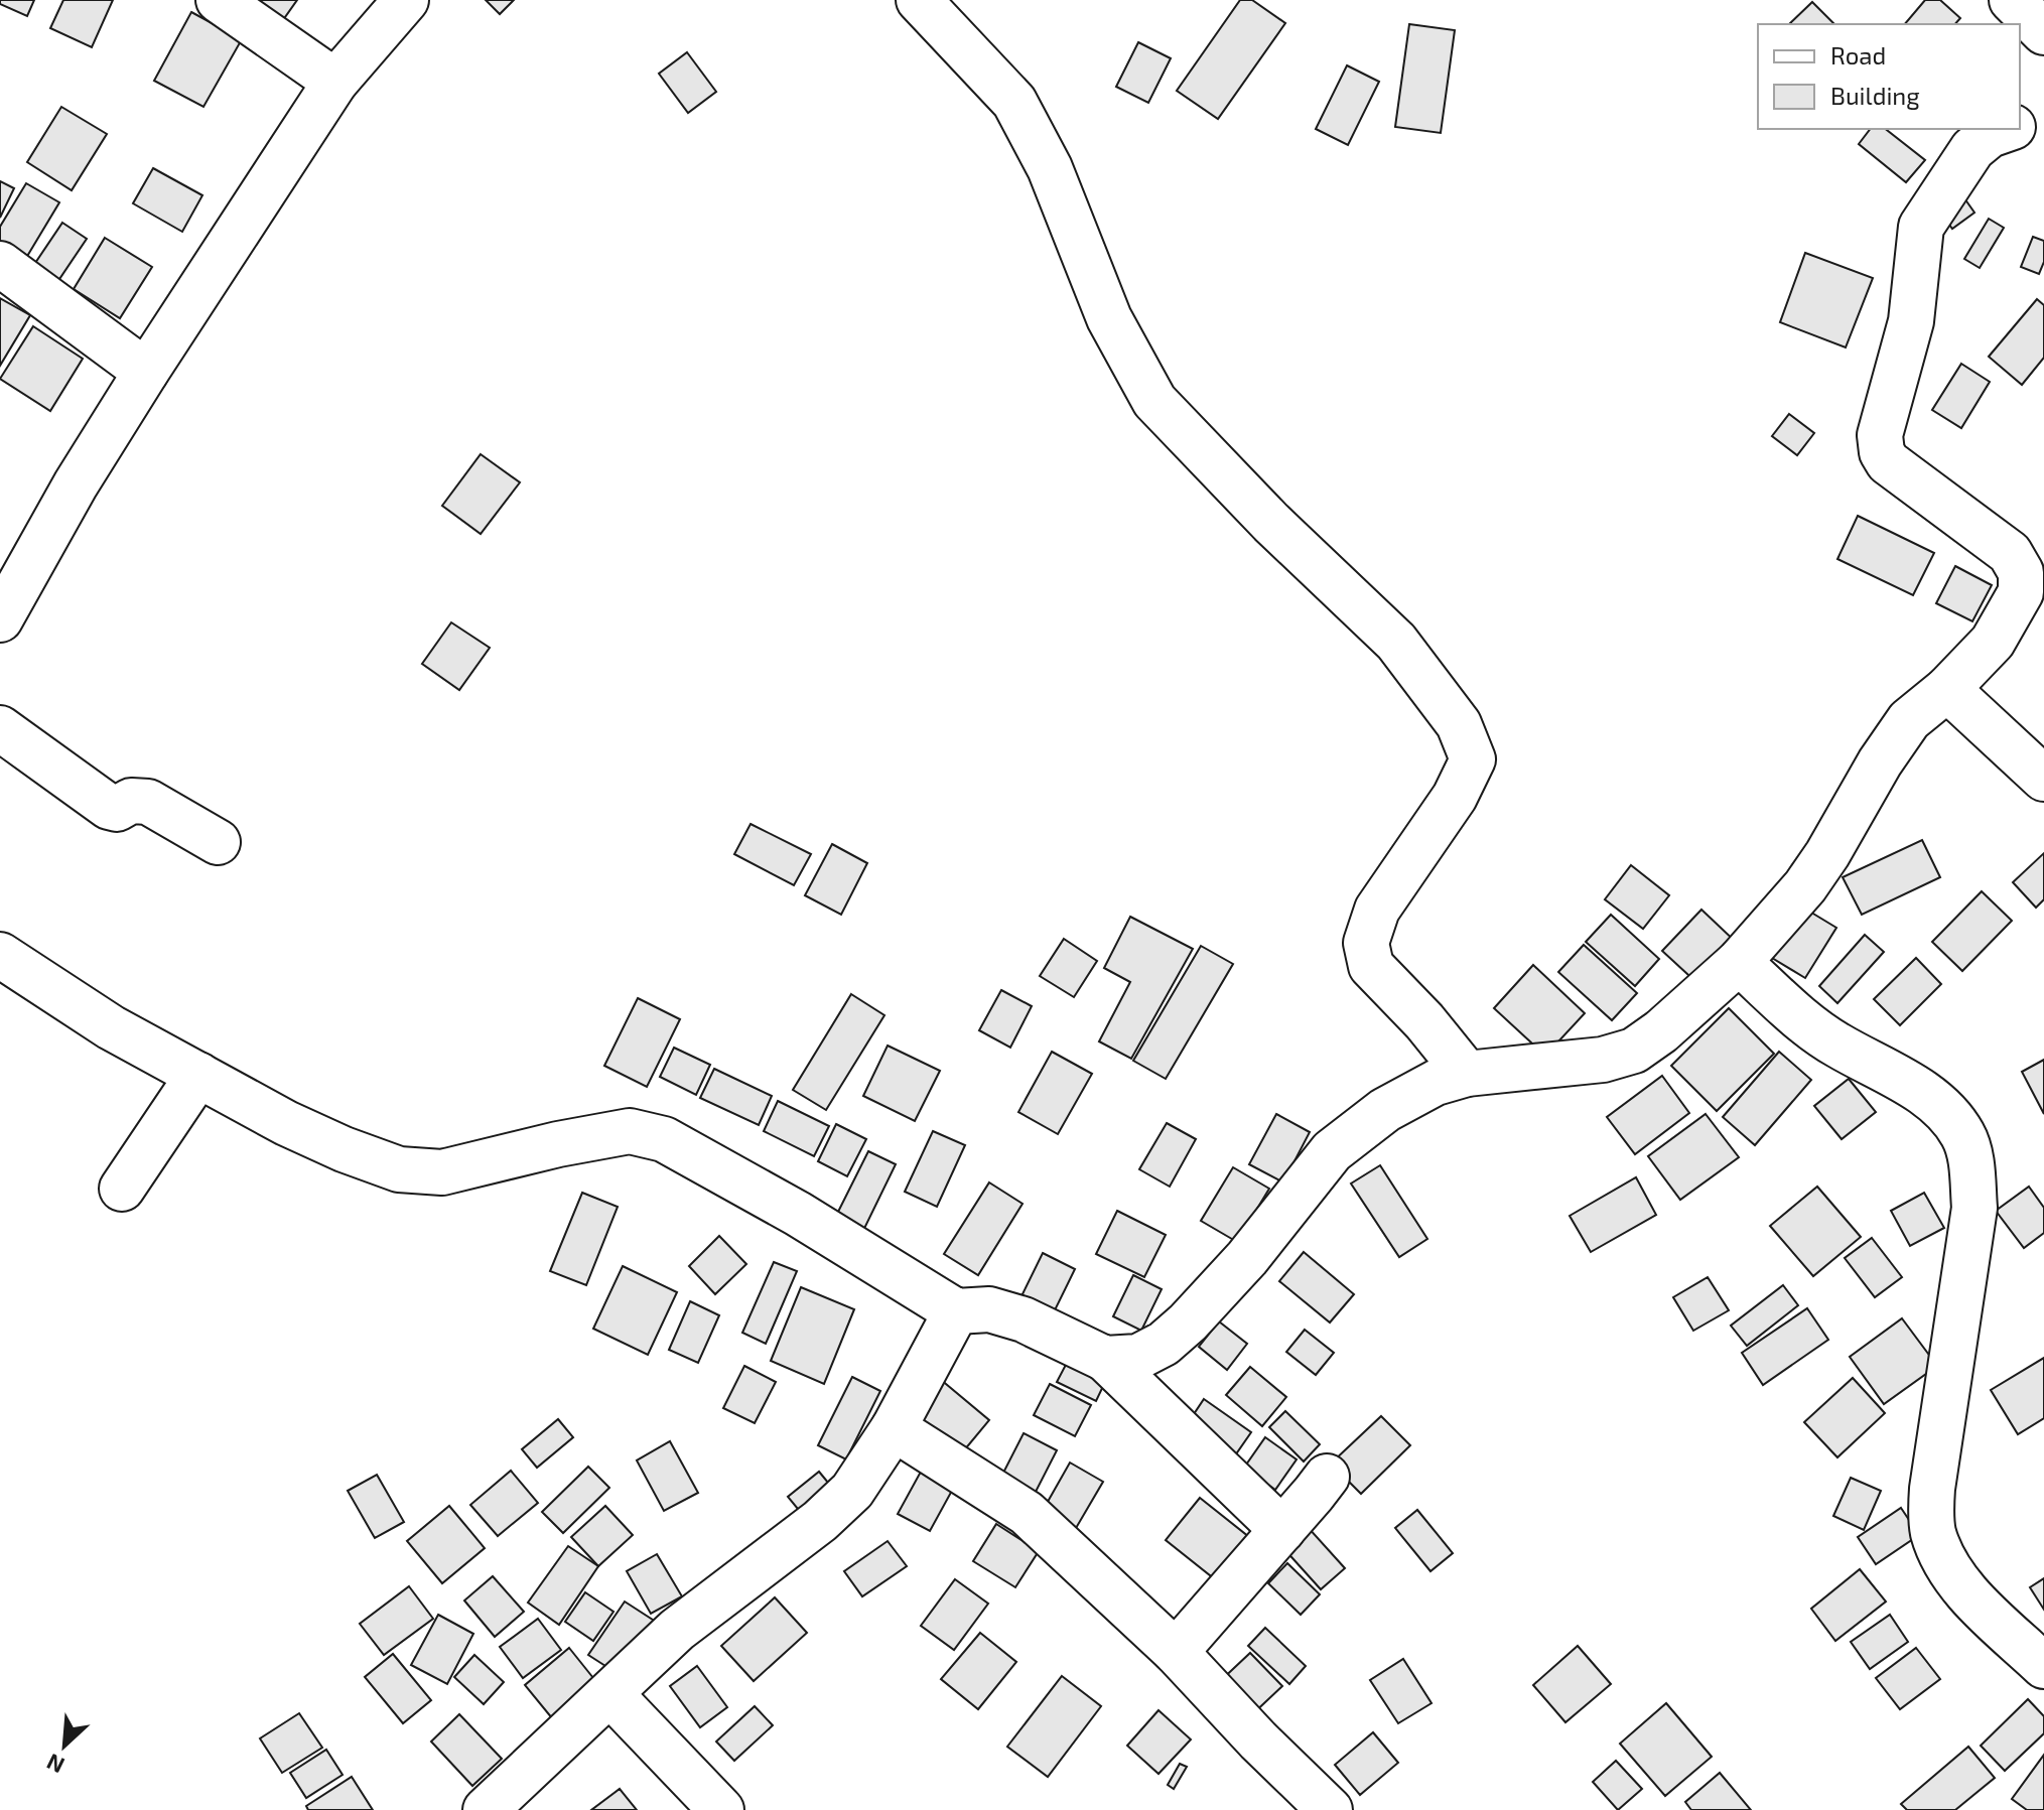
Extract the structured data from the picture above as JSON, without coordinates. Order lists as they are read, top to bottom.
{
  "legend": ["Road", "Building"],
  "north": "bottom left"
}
